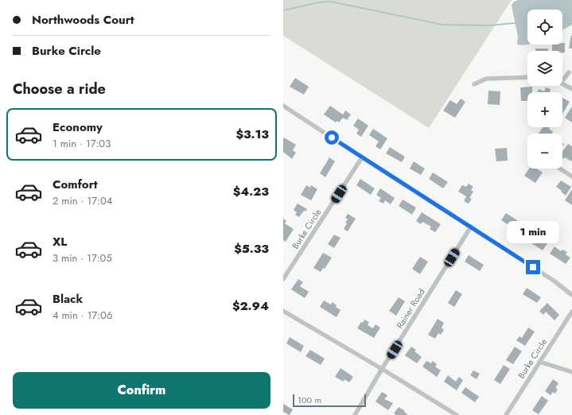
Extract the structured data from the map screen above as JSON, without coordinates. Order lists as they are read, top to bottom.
{
  "streets": {
    "street": ["Burke Circle", "Rainer Road"]
  },
  "scale_bar": "100 m",
  "page": {
    "banner": ["Northwoods Court", "Burke Circle"],
    "map_buttons": ["+", "−"],
    "heading": "Choose a ride",
    "list": [
      {
        "name": "Economy",
        "note": "1 min · 17:03",
        "value": "$3.13"
      },
      {
        "name": "Comfort",
        "note": "2 min · 17:04",
        "value": "$4.23"
      },
      {
        "name": "XL",
        "note": "3 min · 17:05",
        "value": "$5.33"
      },
      {
        "name": "Black",
        "note": "4 min · 17:06",
        "value": "$2.94"
      }
    ],
    "bubble": "1 min",
    "buttons": "Confirm",
    "scale": "100 m"
  }
}
